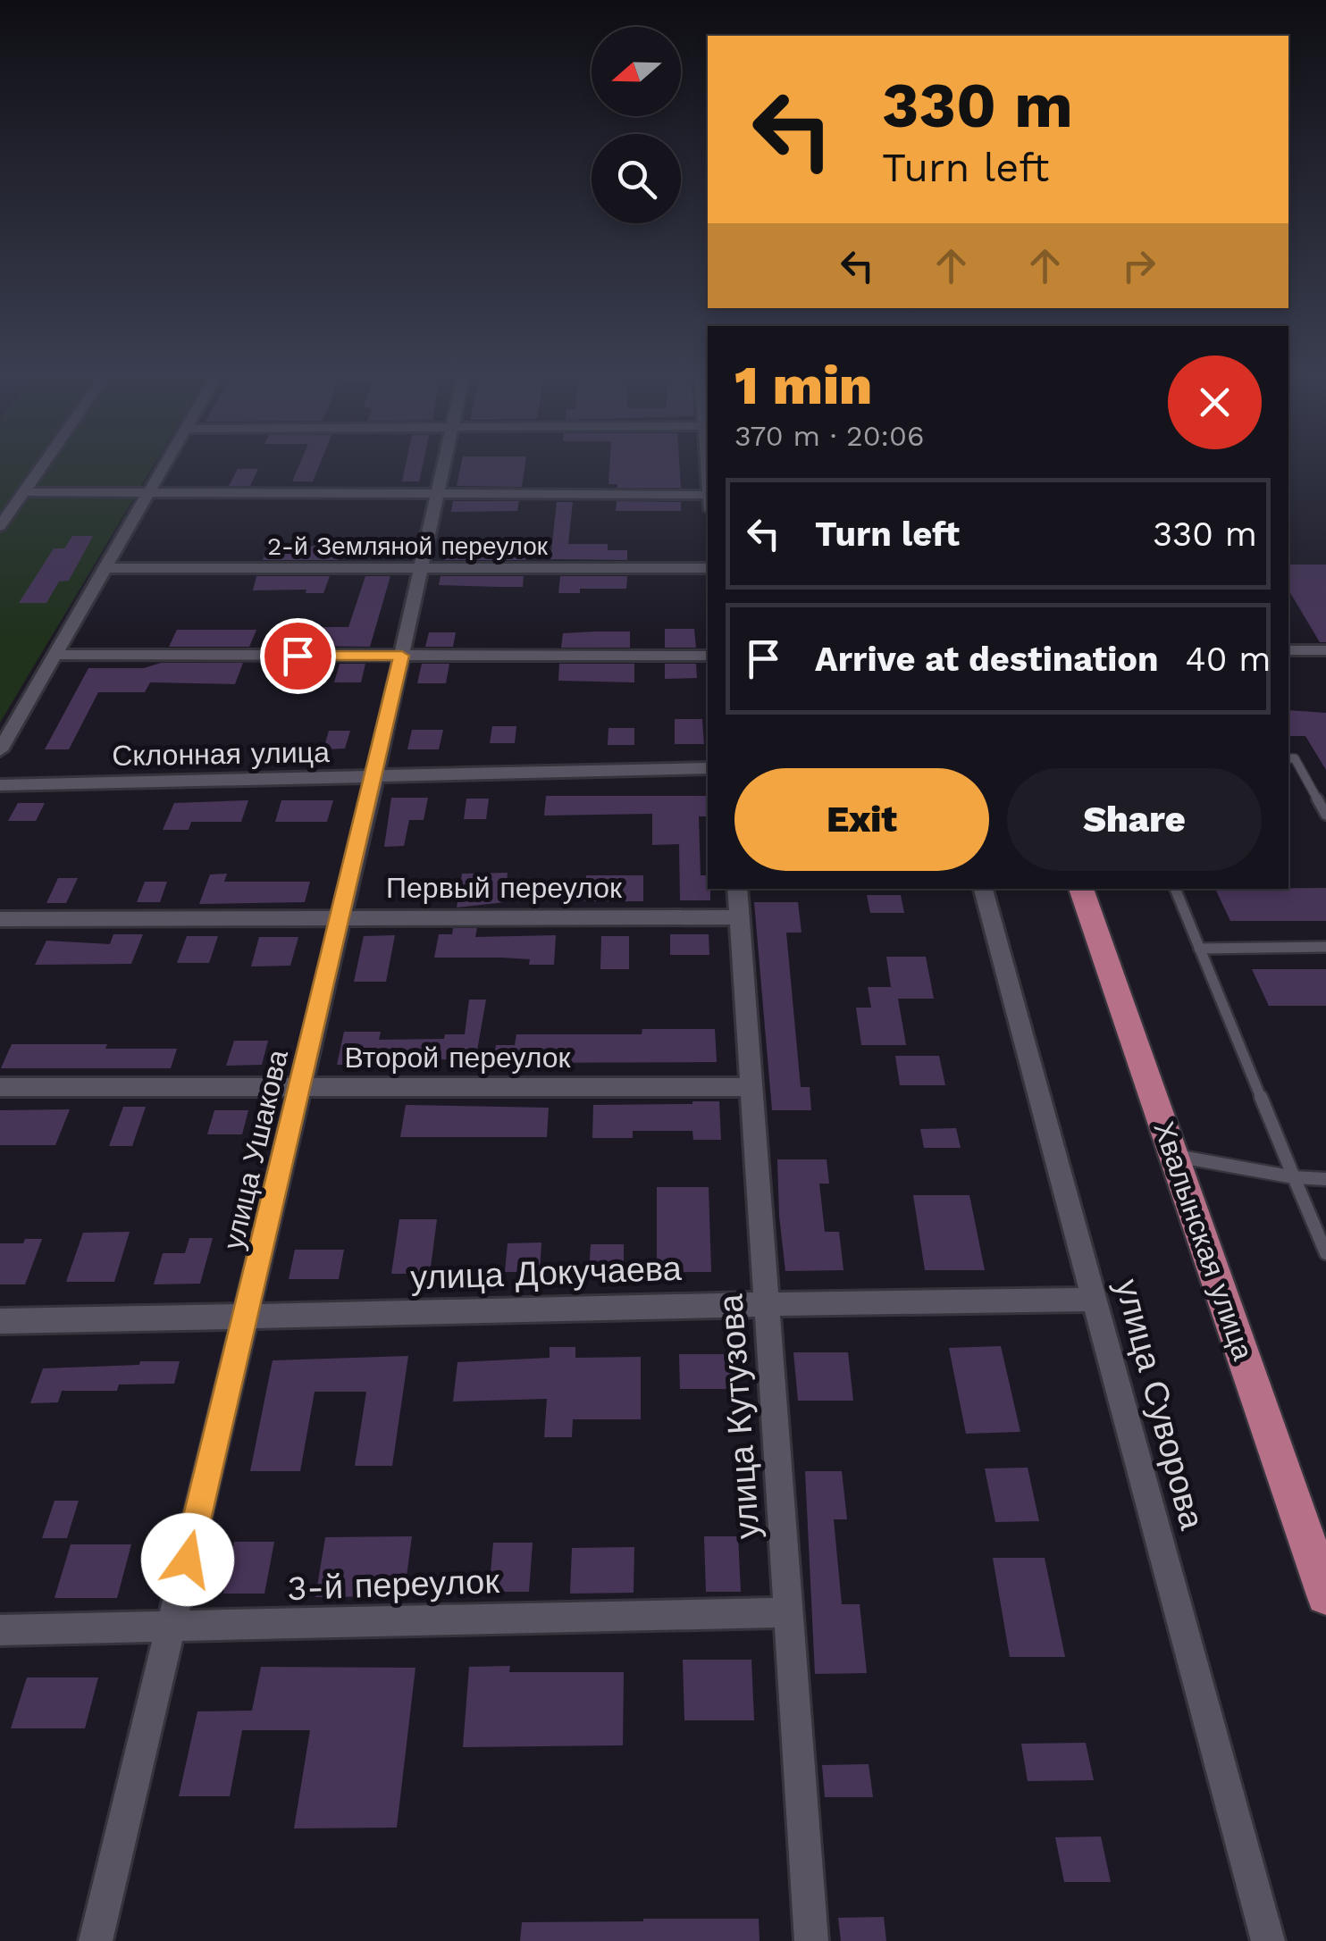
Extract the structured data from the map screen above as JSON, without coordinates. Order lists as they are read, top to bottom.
{
  "streets": {
    "main road": ["Хвалынская улица"],
    "street": [
      "2-й Земляной переулок",
      "Склонная улица",
      "Первый переулок",
      "Второй переулок",
      "улица Ушакова",
      "улица Докучаева",
      "улица Суворова",
      "улица Кутузова",
      "3-й переулок"
    ]
  },
  "crossings": [
    ["2-й Земляной переулок", "улица Ушакова"],
    ["Склонная улица", "улица Ушакова"],
    ["Первый переулок", "улица Ушакова"],
    ["Первый переулок", "улица Кутузова"],
    ["Второй переулок", "улица Ушакова"],
    ["Второй переулок", "улица Кутузова"],
    ["улица Ушакова", "улица Докучаева"],
    ["улица Ушакова", "3-й переулок"],
    ["улица Докучаева", "улица Суворова"],
    ["улица Докучаева", "улица Кутузова"],
    ["улица Кутузова", "3-й переулок"]
  ],
  "north": "left",
  "page": {
    "turn": ["330 m", "Turn left"],
    "heading": ["1 min", "370 m · 20:06"],
    "list": [
      {
        "name": "Turn left",
        "value": "330 m"
      },
      {
        "name": "Arrive at destination",
        "value": "40 m"
      }
    ],
    "buttons": ["Exit", "Share"]
  }
}
